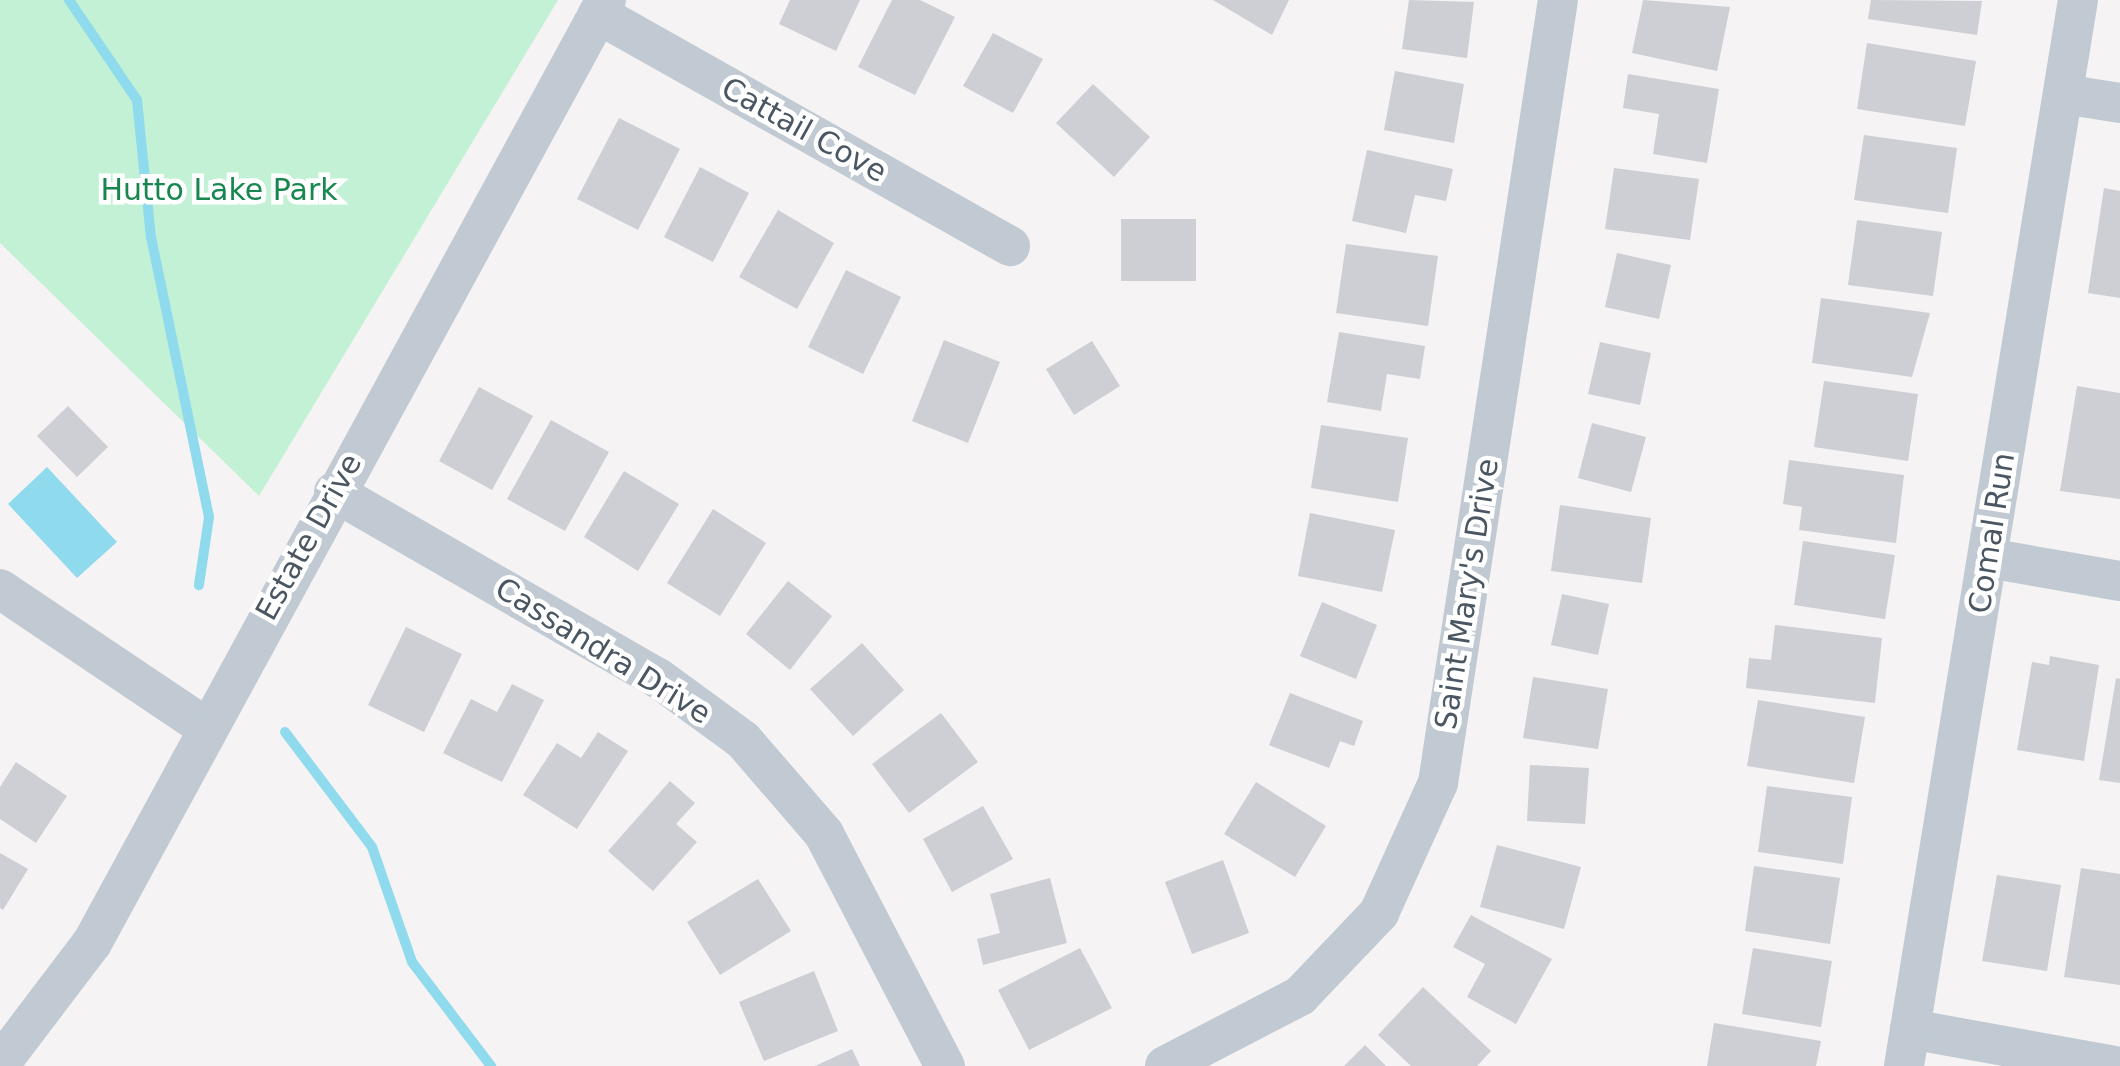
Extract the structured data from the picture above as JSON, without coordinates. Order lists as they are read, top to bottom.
{
  "streets": {
    "street": [
      "Cattail Cove",
      "Comal Run",
      "Estate Drive",
      "Saint Mary's Drive",
      "Cassandra Drive"
    ]
  },
  "crossings": [
    ["Cattail Cove", "Estate Drive"],
    ["Estate Drive", "Cassandra Drive"]
  ],
  "parks": ["Hutto Lake Park"]
}
